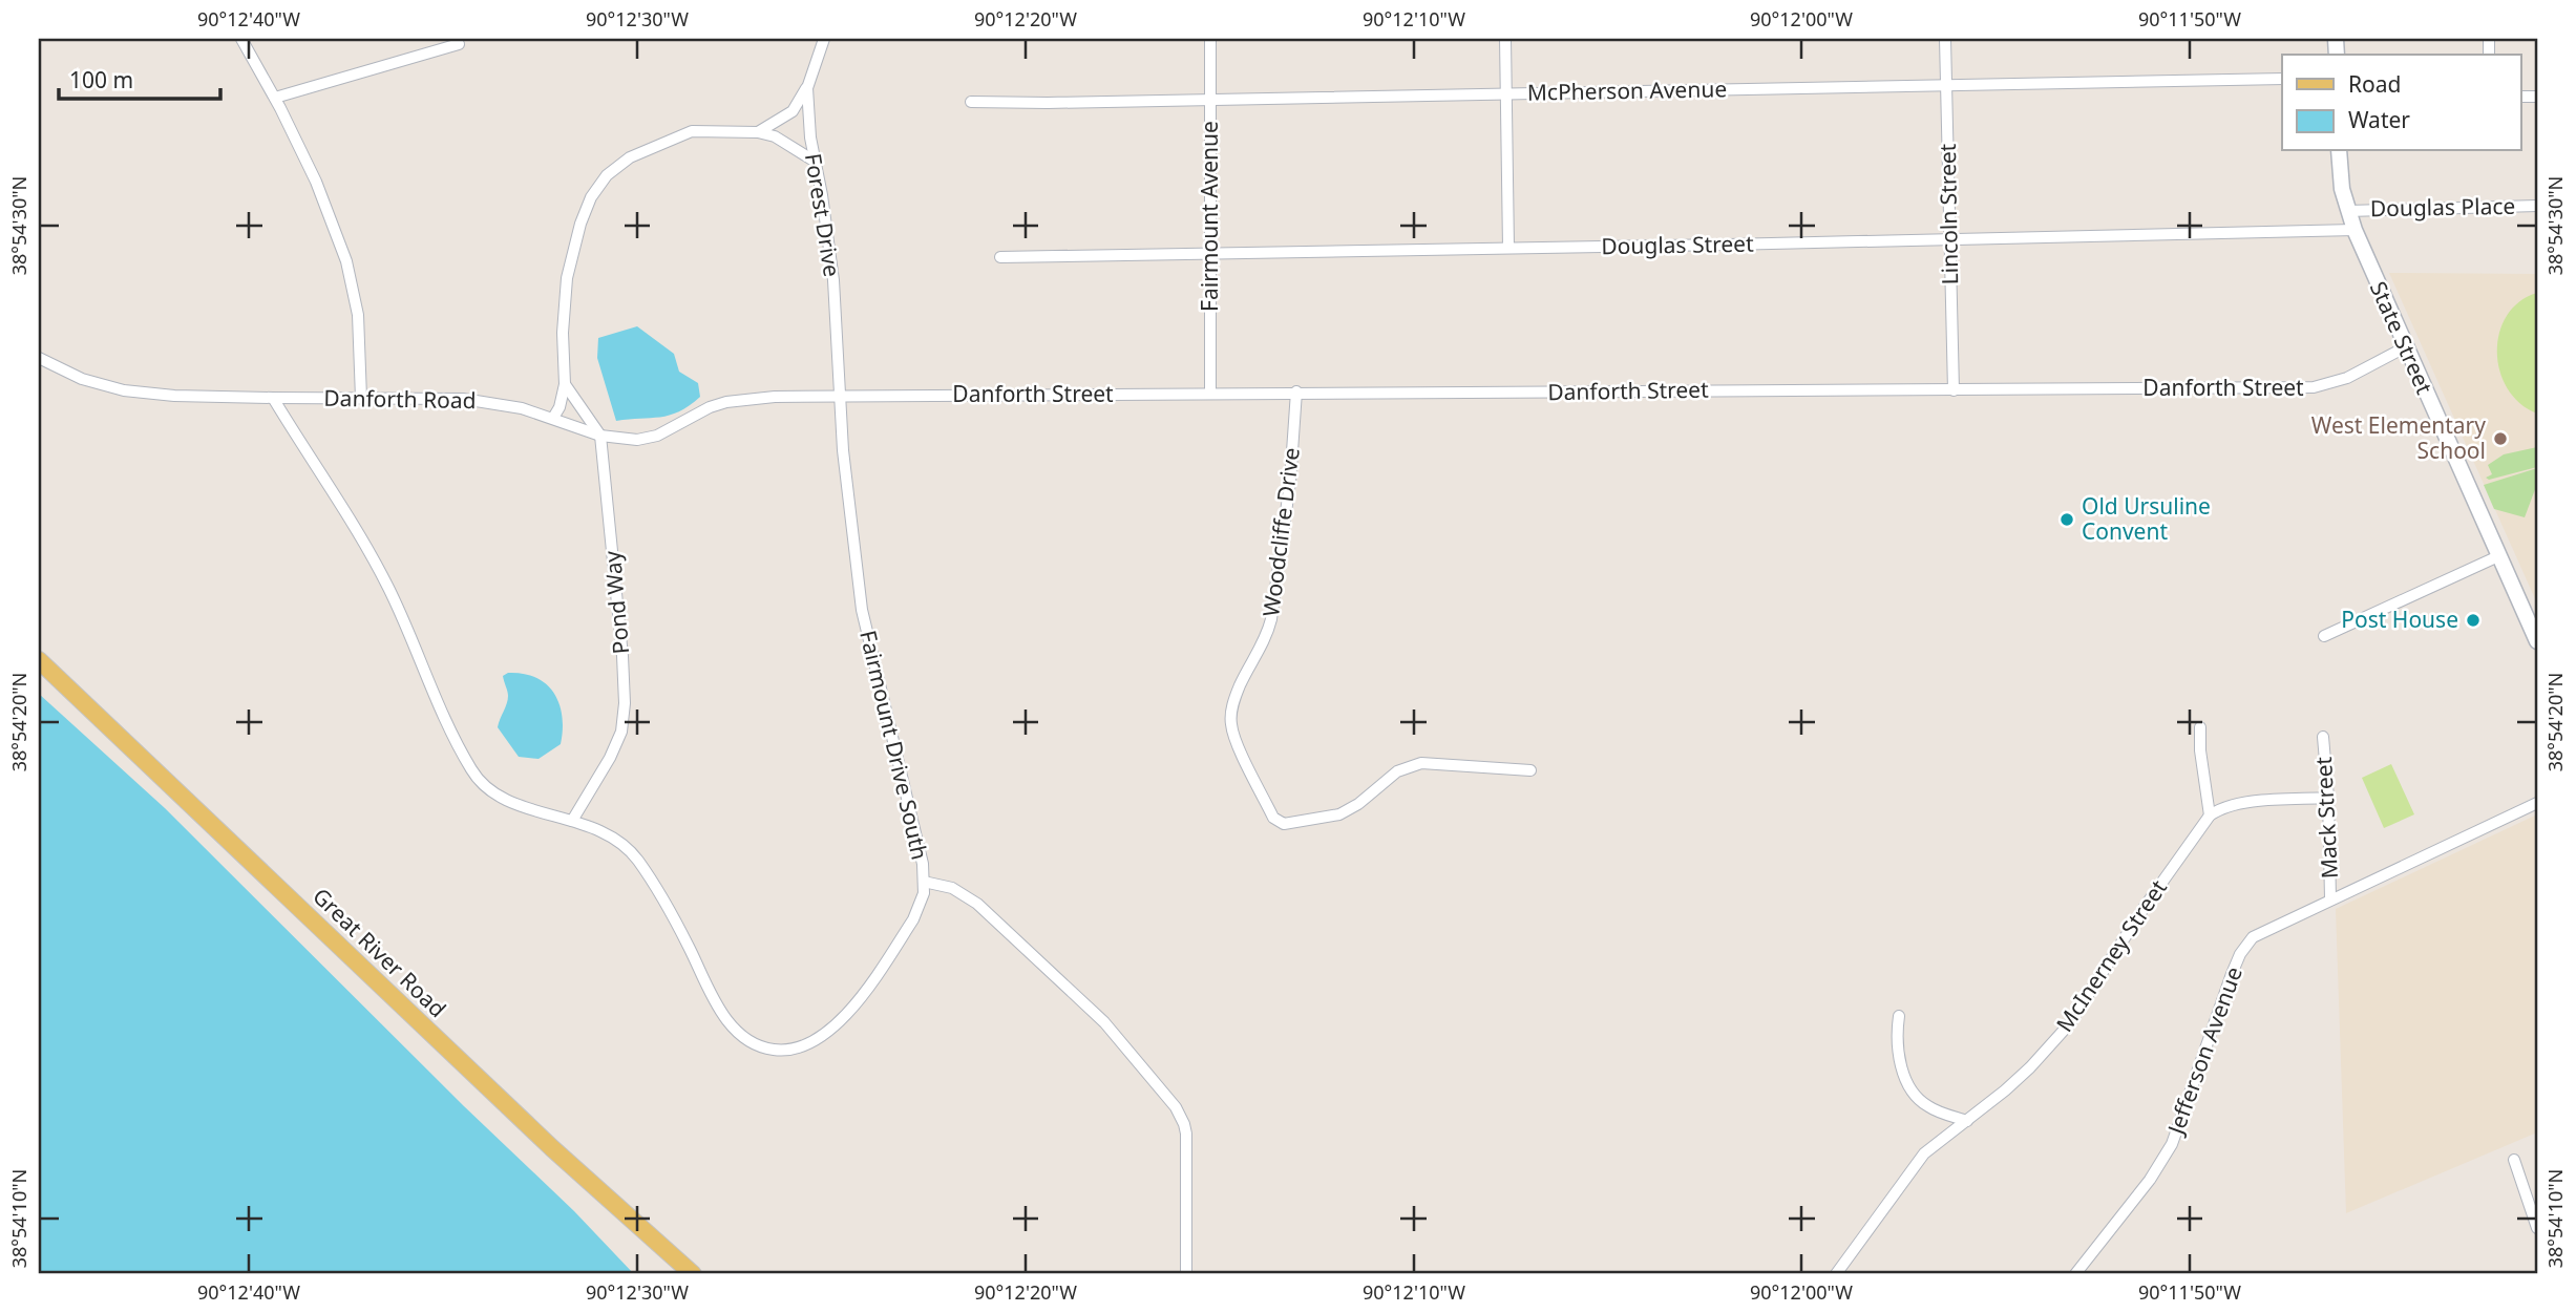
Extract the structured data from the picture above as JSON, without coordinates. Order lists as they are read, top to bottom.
{
  "streets": {
    "main road": ["Great River Road"],
    "street": [
      "McPherson Avenue",
      "Douglas Place",
      "Lincoln Street",
      "Forest Drive",
      "Fairmount Avenue",
      "Douglas Street",
      "State Street",
      "Danforth Street",
      "Danforth Road",
      "Woodcliffe Drive",
      "Pond Way",
      "Fairmount Drive South",
      "Mack Street",
      "McInerney Street",
      "Jefferson Avenue"
    ]
  },
  "crossings": [
    ["McPherson Avenue", "Lincoln Street"],
    ["McPherson Avenue", "Fairmount Avenue"],
    ["Douglas Place", "State Street"],
    ["Lincoln Street", "Douglas Street"],
    ["Lincoln Street", "Danforth Street"],
    ["Forest Drive", "Danforth Street"],
    ["Forest Drive", "Danforth Road"],
    ["Forest Drive", "Fairmount Drive South"],
    ["Fairmount Avenue", "Douglas Street"],
    ["Fairmount Avenue", "Danforth Street"],
    ["Douglas Street", "State Street"],
    ["State Street", "Danforth Street"],
    ["Danforth Street", "Danforth Road"],
    ["Danforth Street", "Woodcliffe Drive"],
    ["Danforth Street", "Fairmount Drive South"],
    ["Danforth Road", "Pond Way"],
    ["Danforth Road", "Fairmount Drive South"],
    ["Pond Way", "Fairmount Drive South"],
    ["Mack Street", "Jefferson Avenue"]
  ],
  "places": ["West Elementary School", "Old Ursuline Convent", "Post House"],
  "legend": ["Road", "Water"],
  "scale_bar": "100 m",
  "coordinates": [
    "90°12'40\"W",
    "90°12'30\"W",
    "90°12'20\"W",
    "90°12'10\"W",
    "90°12'00\"W",
    "90°11'50\"W",
    "38°54'30\"N",
    "38°54'20\"N",
    "38°54'10\"N"
  ]
}
